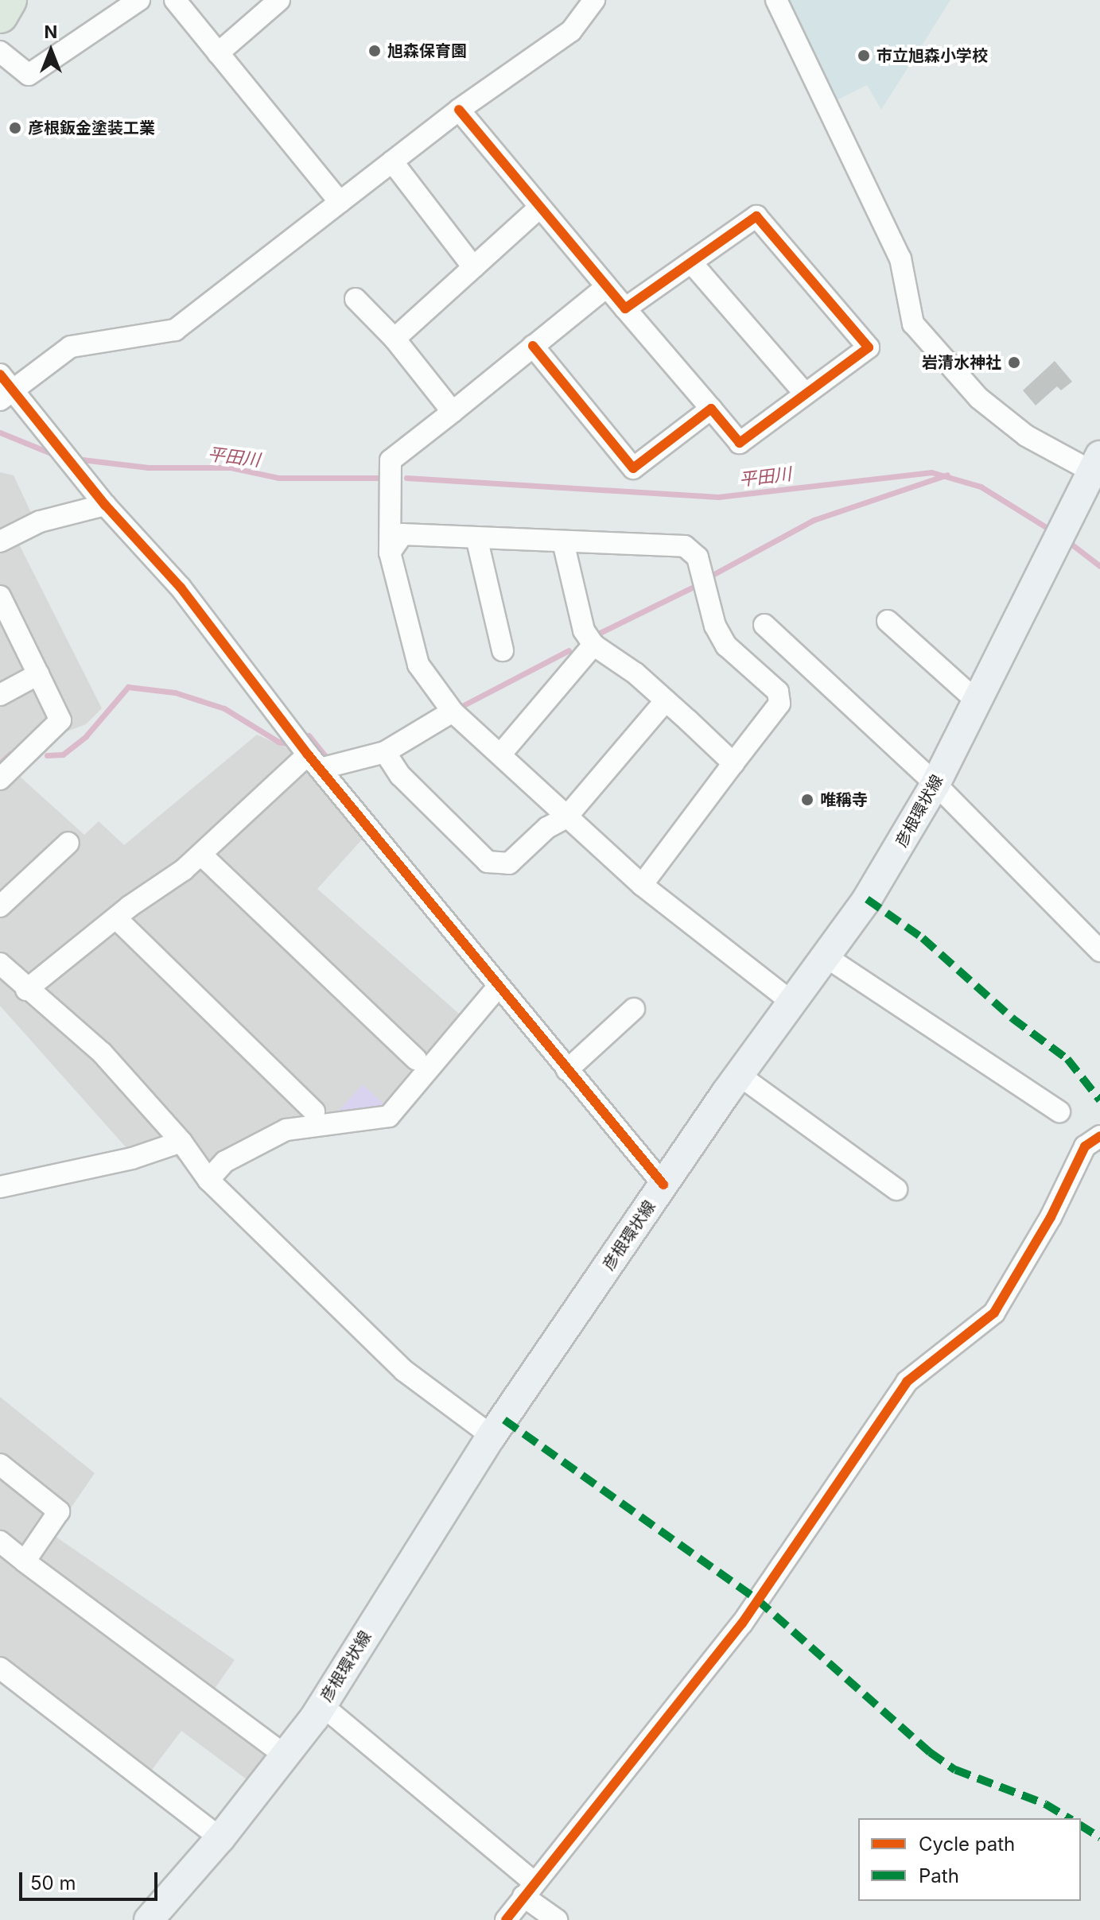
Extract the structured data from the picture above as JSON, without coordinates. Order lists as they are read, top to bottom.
{
  "streets": {
    "main road": ["彦根環状線"]
  },
  "water": ["平田川"],
  "places": [
    "旭森保育園",
    "市立旭森小学校",
    "彦根鈑金塗装工業",
    "岩清水神社",
    "唯稱寺"
  ],
  "legend": ["Cycle path", "Path"],
  "scale_bar": "50 m",
  "north": "top"
}
